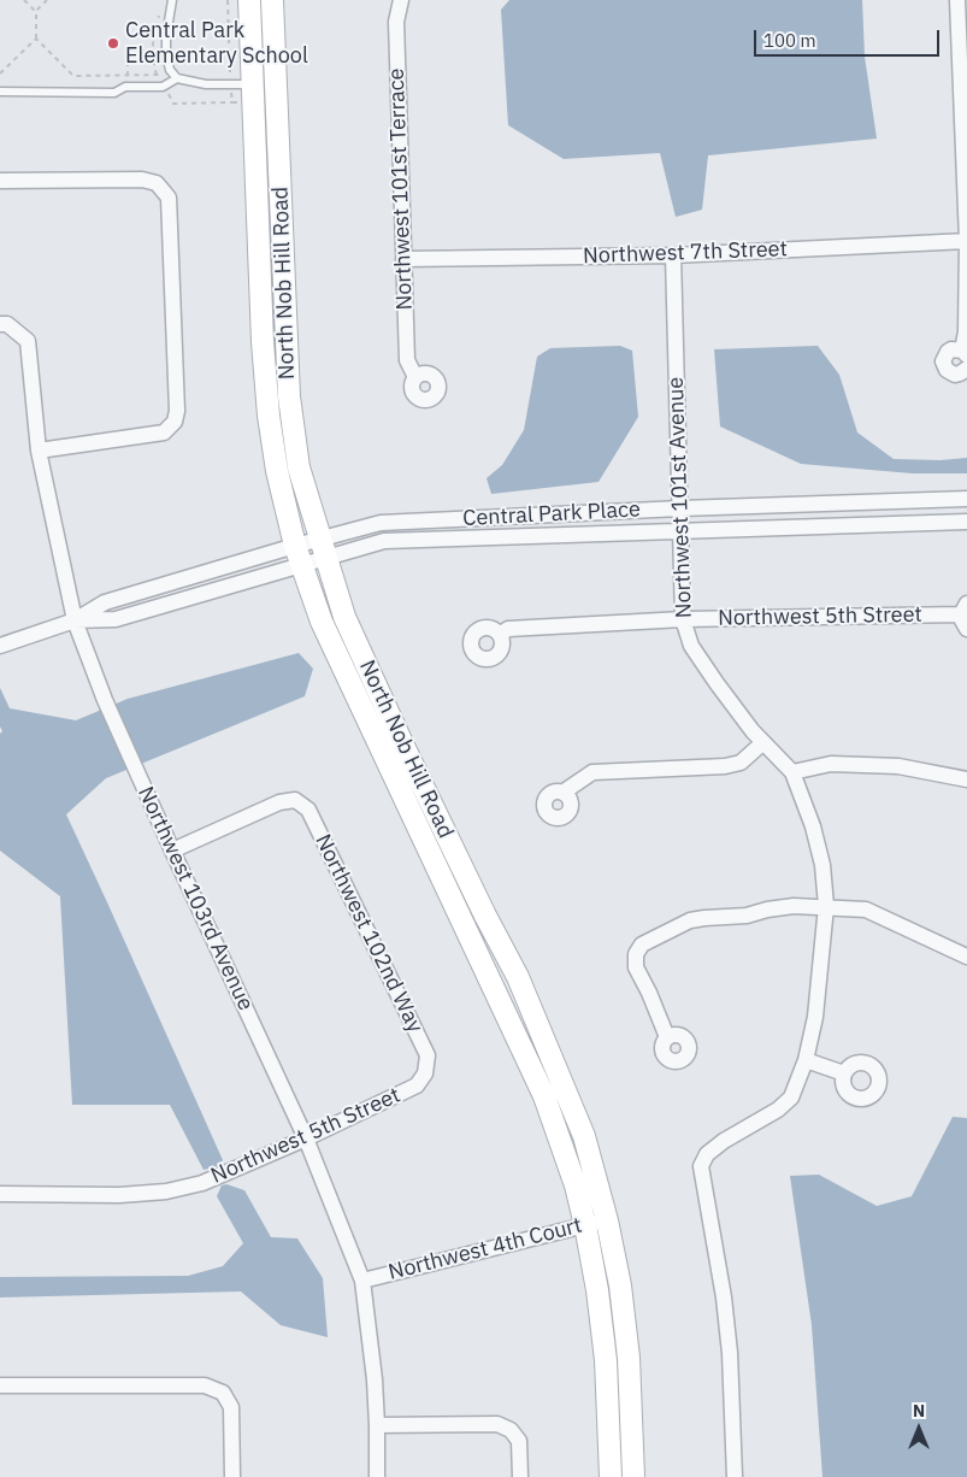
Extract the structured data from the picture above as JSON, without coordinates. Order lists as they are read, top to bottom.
{
  "streets": {
    "main road": ["North Nob Hill Road"],
    "street": [
      "Northwest 101st Terrace",
      "Northwest 7th Street",
      "Northwest 101st Avenue",
      "Central Park Place",
      "Northwest 5th Street",
      "Northwest 103rd Avenue",
      "Northwest 102nd Way",
      "Northwest 4th Court"
    ]
  },
  "crossings": [
    ["Northwest 101st Terrace", "Northwest 7th Street"],
    ["Northwest 7th Street", "Northwest 101st Avenue"],
    ["North Nob Hill Road", "Central Park Place"],
    ["North Nob Hill Road", "Northwest 4th Court"],
    ["Northwest 101st Avenue", "Central Park Place"],
    ["Northwest 101st Avenue", "Northwest 5th Street"],
    ["Northwest 5th Street", "Northwest 103rd Avenue"],
    ["Northwest 5th Street", "Northwest 102nd Way"],
    ["Northwest 103rd Avenue", "Northwest 102nd Way"],
    ["Northwest 103rd Avenue", "Northwest 4th Court"]
  ],
  "places": ["Central Park Elementary School"],
  "scale_bar": "100 m",
  "north": "top"
}
